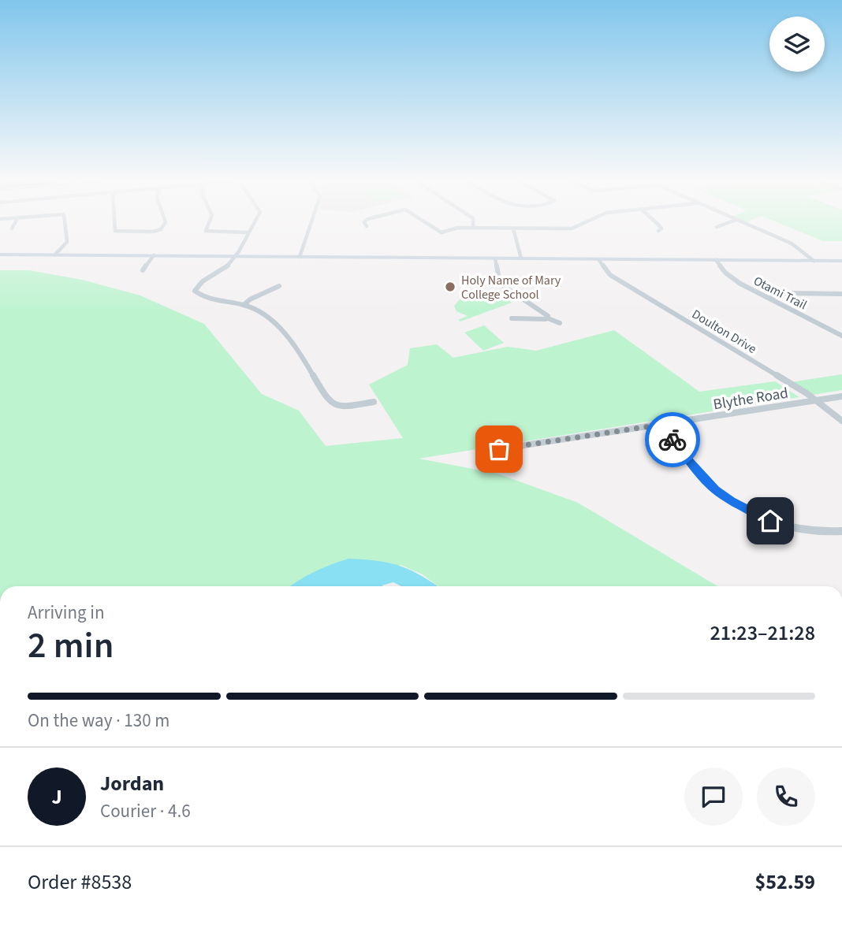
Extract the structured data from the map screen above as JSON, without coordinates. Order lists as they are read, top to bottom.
{
  "streets": {
    "street": ["Otami Trail", "Doulton Drive", "Blythe Road"]
  },
  "crossings": [
    ["Doulton Drive", "Blythe Road"]
  ],
  "places": ["Holy Name of Mary College School"],
  "page": {
    "heading": ["2 min", "Arriving in", "21:23–21:28"],
    "panel": [
      "Jordan",
      "Courier · 4.6",
      "Order #8538",
      "$52.59"
    ],
    "bar": "On the way · 130 m",
    "round": "J"
  }
}
